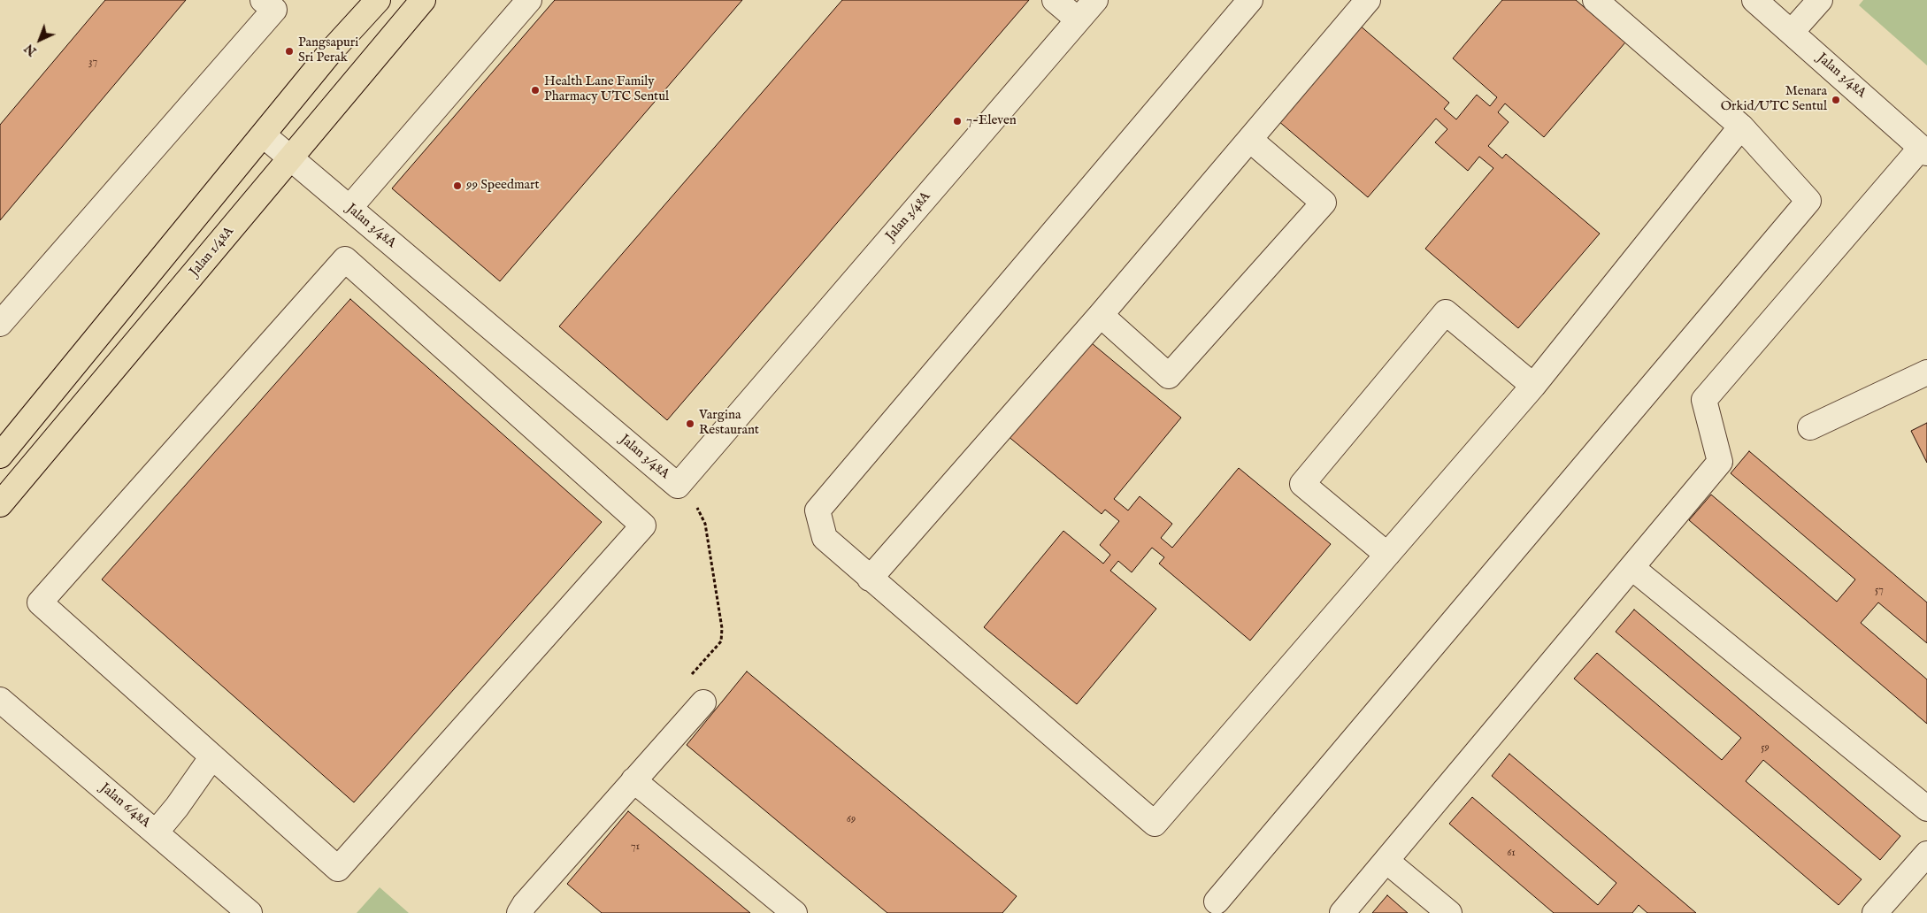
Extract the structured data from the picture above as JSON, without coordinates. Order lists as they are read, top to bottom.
{
  "streets": {
    "main road": ["Jalan 1/48A"],
    "street": ["Jalan 3/48A", "Jalan 6/48A"]
  },
  "crossings": [
    ["Jalan 3/48A", "Jalan 1/48A"]
  ],
  "places": [
    "Pangsapuri Sri Perak",
    "Health Lane Family Pharmacy UTC Sentul",
    "Menara Orkid/UTC Sentul",
    "7-Eleven",
    "99 Speedmart",
    "Vargina Restaurant"
  ],
  "house_numbers": [
    "37",
    "57",
    "59",
    "69",
    "71",
    "61"
  ],
  "north": "bottom left"
}
